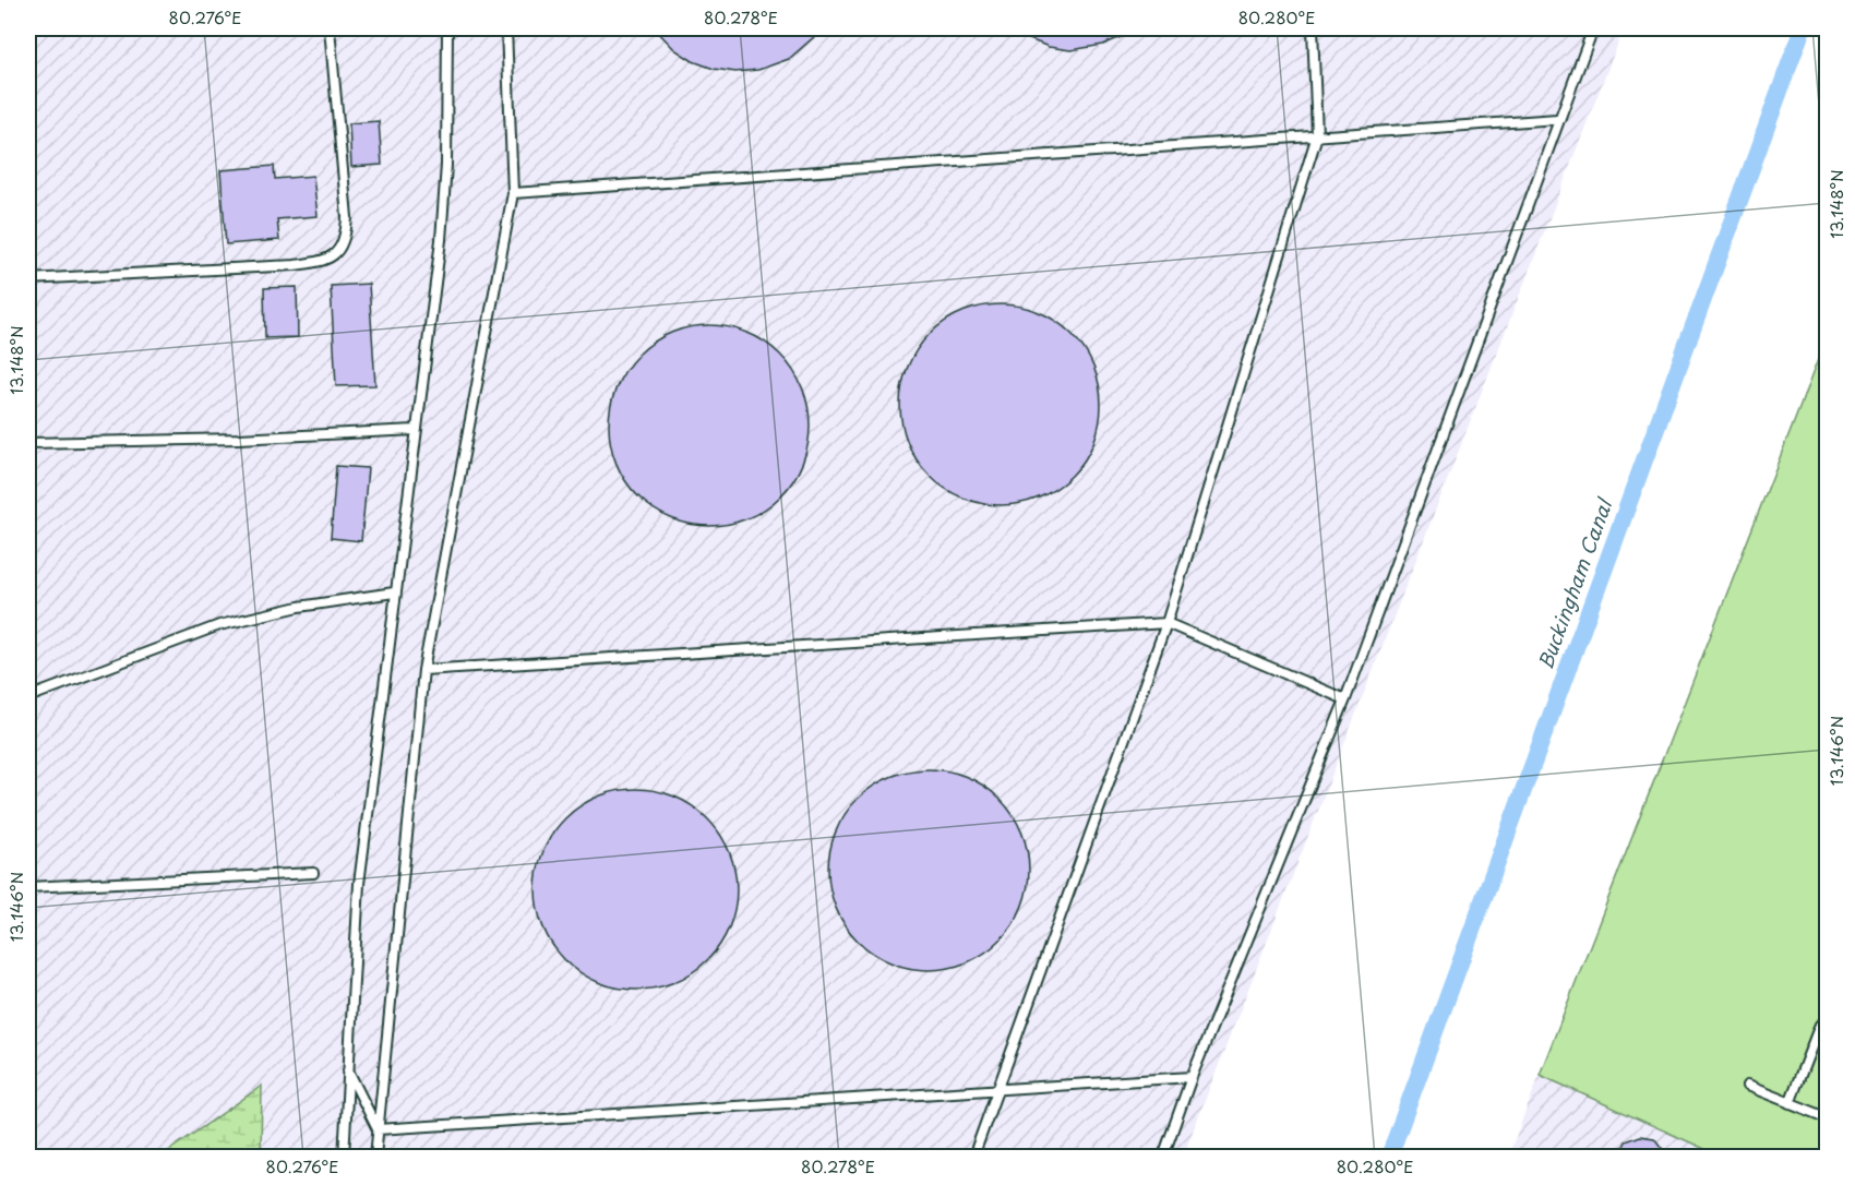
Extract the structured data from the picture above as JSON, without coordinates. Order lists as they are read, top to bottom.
{
  "water": ["Buckingham Canal"],
  "coordinates": [
    "80.276°E",
    "80.278°E",
    "80.280°E",
    "13.148°N",
    "13.146°N"
  ]
}
